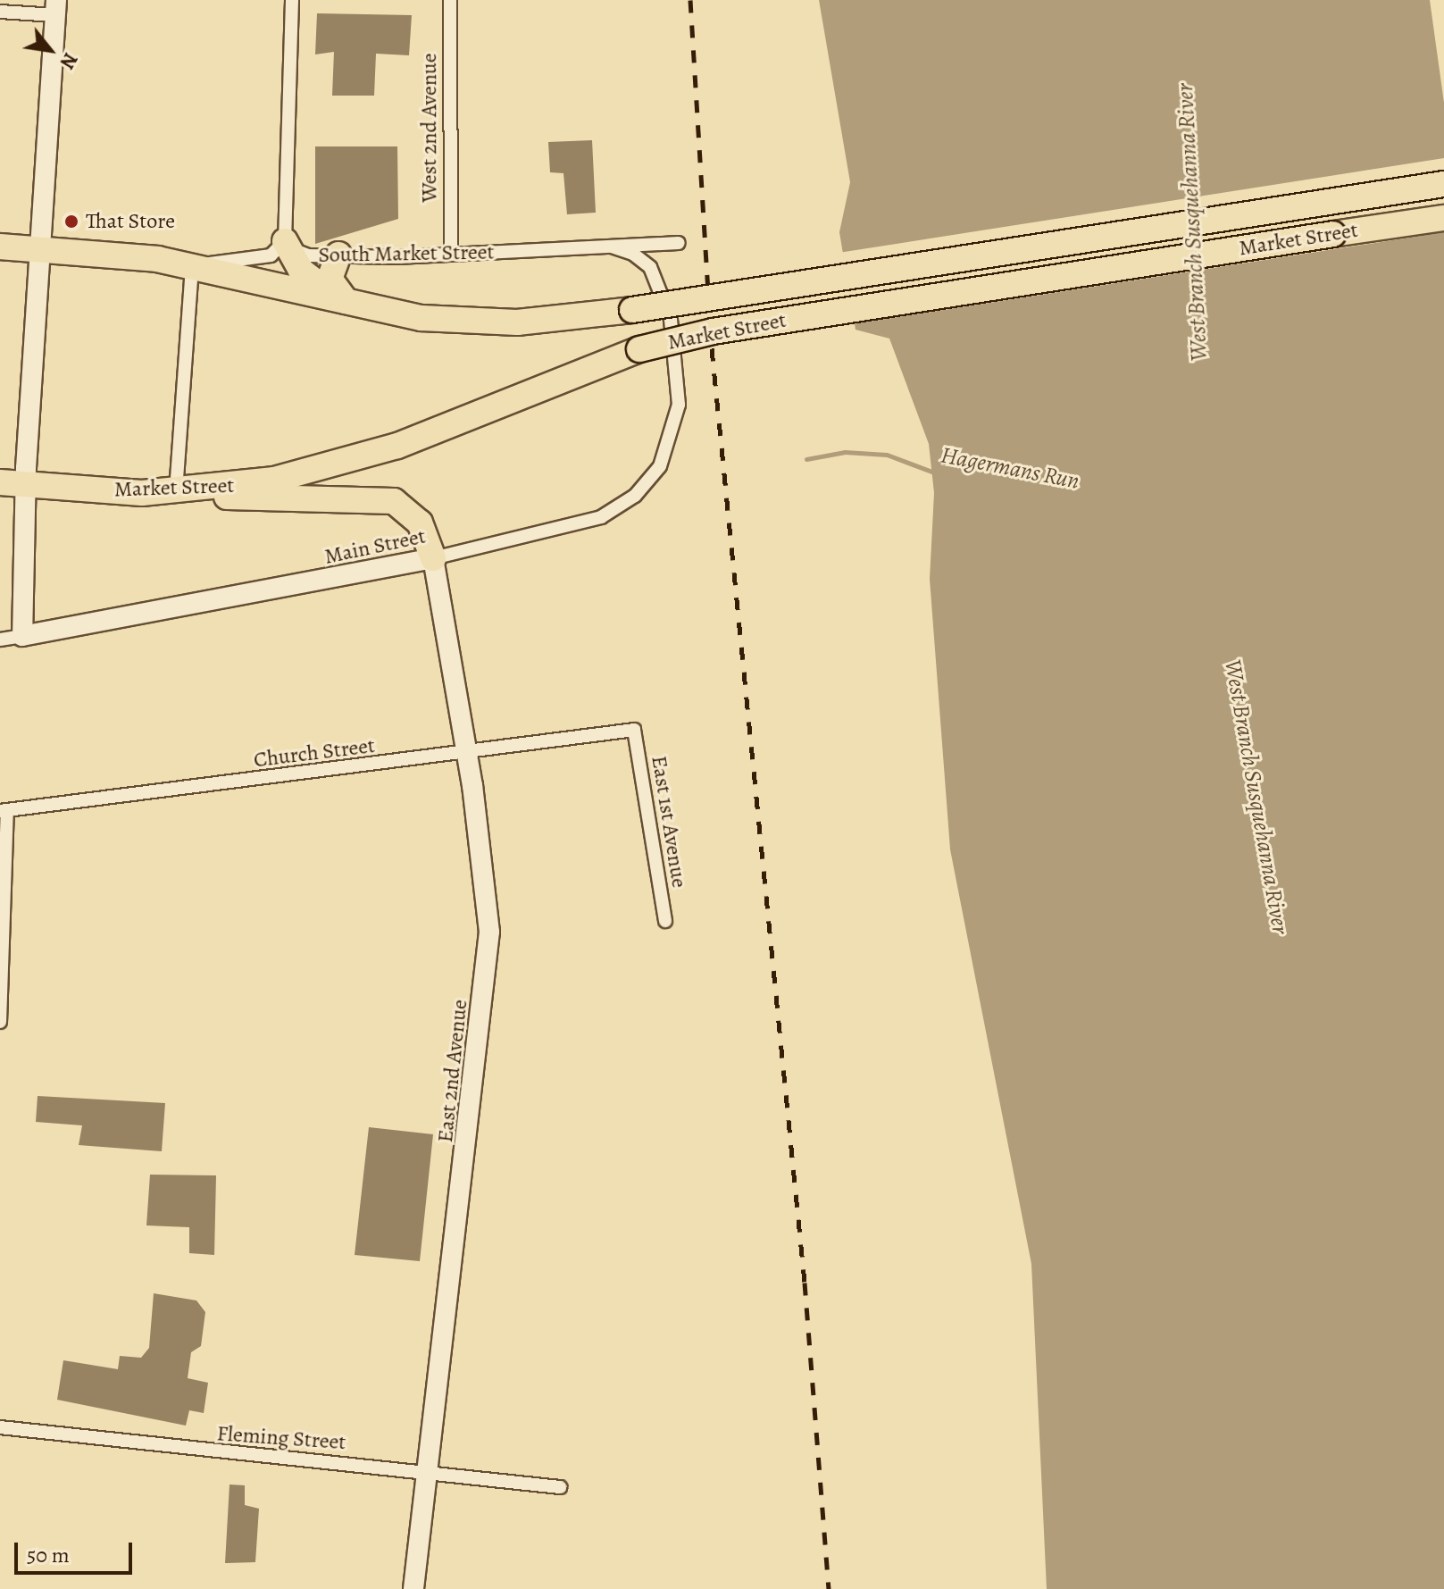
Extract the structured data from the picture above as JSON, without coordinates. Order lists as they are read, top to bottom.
{
  "streets": {
    "highway": ["Market Street"],
    "street": [
      "West 2nd Avenue",
      "South Market Street",
      "Main Street",
      "Church Street",
      "East 1st Avenue",
      "East 2nd Avenue",
      "Fleming Street"
    ]
  },
  "crossings": [
    ["West 2nd Avenue", "South Market Street"],
    ["South Market Street", "Main Street"],
    ["Main Street", "East 2nd Avenue"],
    ["Church Street", "East 1st Avenue"],
    ["Church Street", "East 2nd Avenue"],
    ["East 2nd Avenue", "Fleming Street"]
  ],
  "water": ["West Branch Susquehanna River", "Hagermans Run"],
  "places": ["That Store"],
  "scale_bar": "50 m",
  "north": "bottom right"
}
